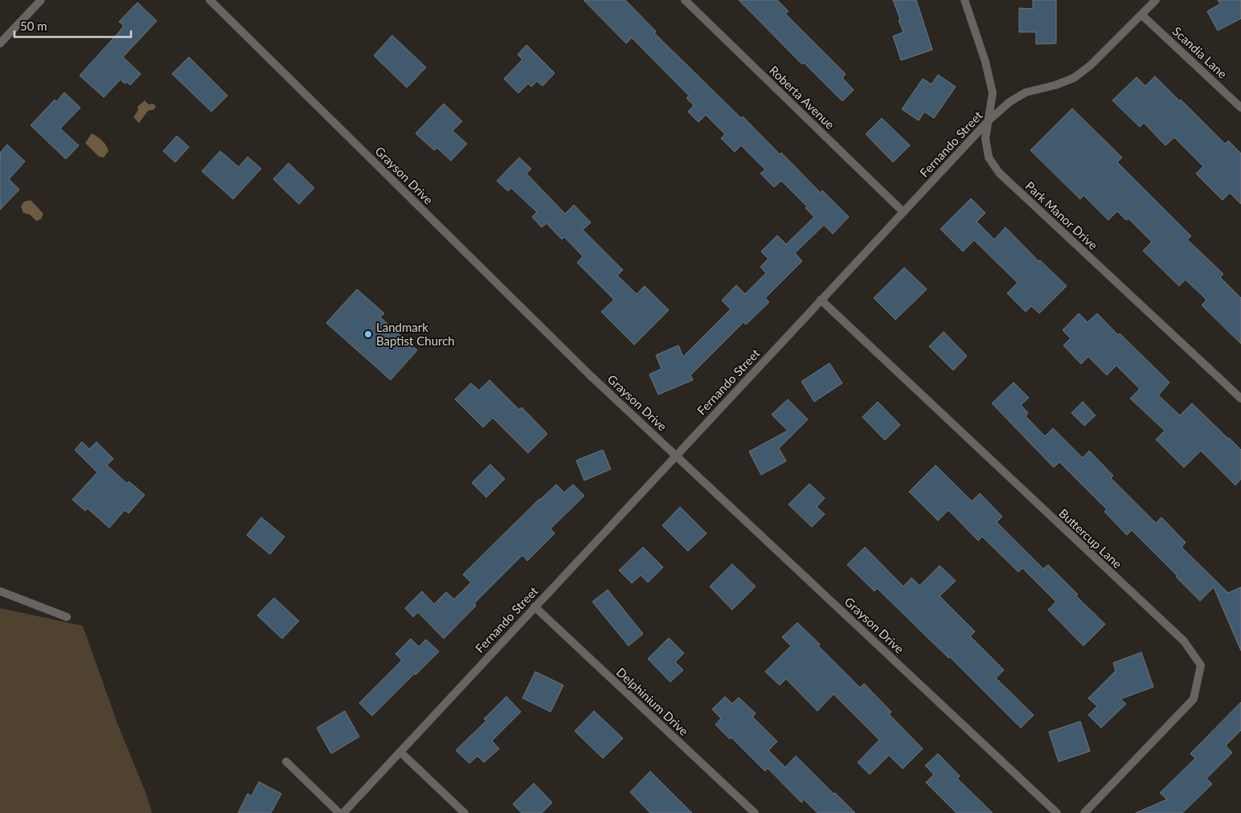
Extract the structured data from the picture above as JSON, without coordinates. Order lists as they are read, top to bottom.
{
  "streets": {
    "street": [
      "Scandia Lane",
      "Roberta Avenue",
      "Fernando Street",
      "Grayson Drive",
      "Park Manor Drive",
      "Buttercup Lane",
      "Delphinium Drive"
    ]
  },
  "crossings": [
    ["Scandia Lane", "Fernando Street"],
    ["Roberta Avenue", "Fernando Street"],
    ["Fernando Street", "Grayson Drive"],
    ["Fernando Street", "Park Manor Drive"],
    ["Fernando Street", "Buttercup Lane"],
    ["Fernando Street", "Delphinium Drive"]
  ],
  "places": ["Landmark Baptist Church"],
  "scale_bar": "50 m"
}
